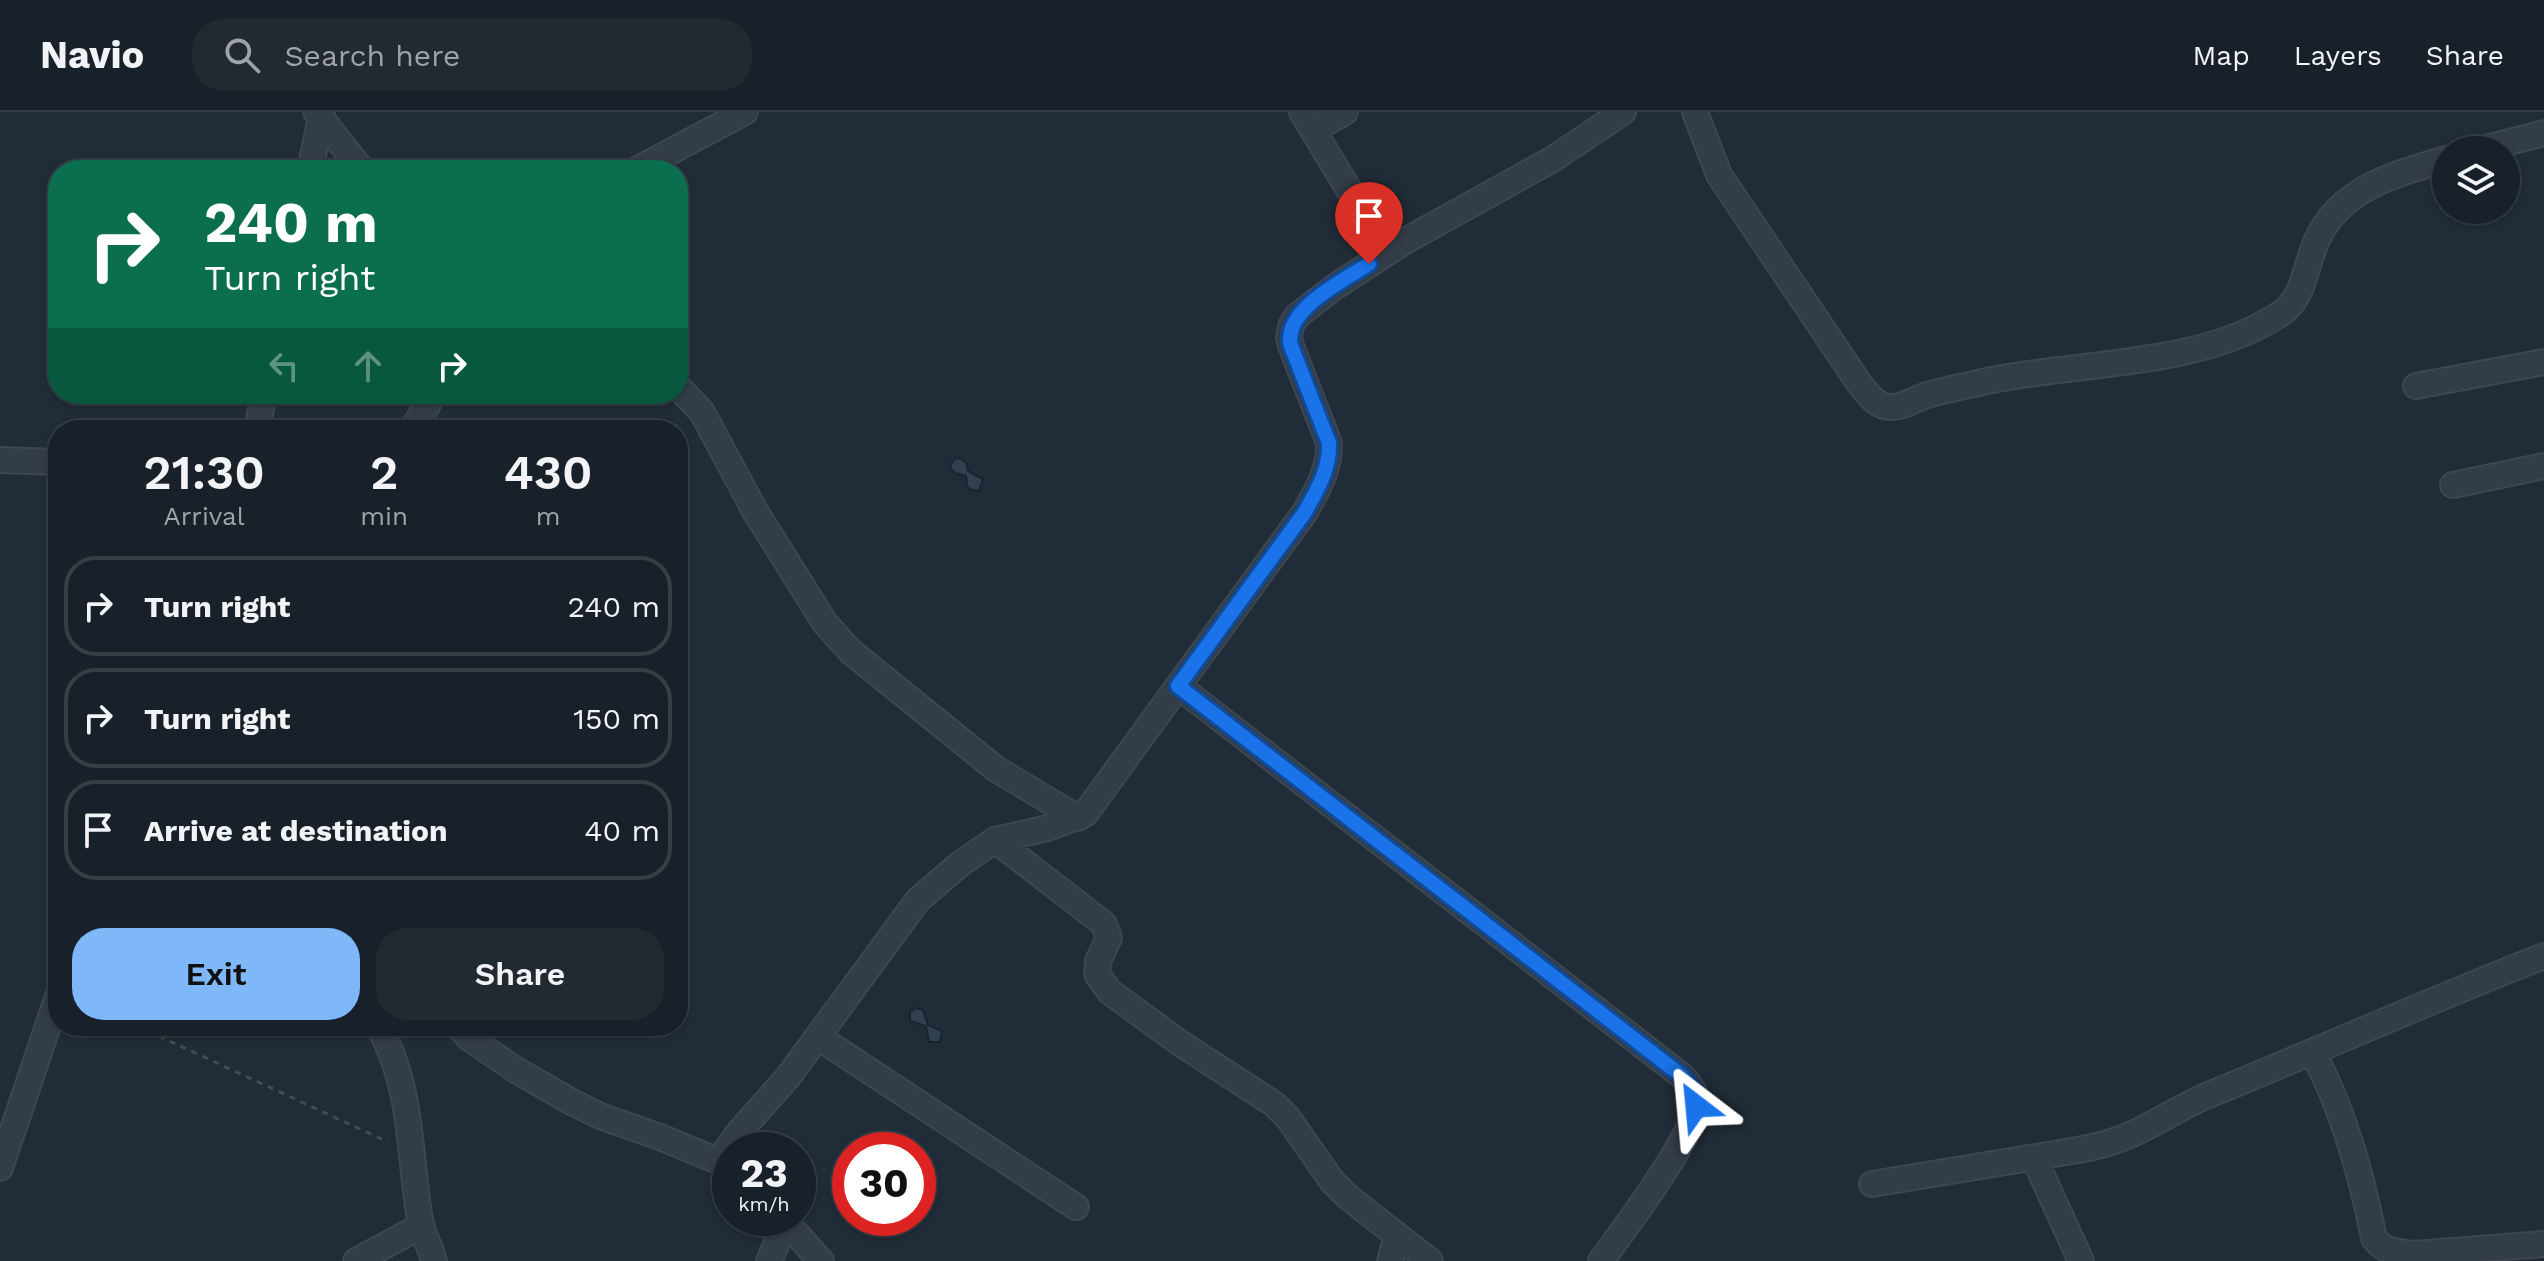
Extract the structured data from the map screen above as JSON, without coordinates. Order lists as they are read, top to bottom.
{
  "page": {
    "header": "Navio",
    "search": "Search here",
    "nav": ["Map", "Layers", "Share"],
    "turn": ["240 m", "Turn right"],
    "eta": [
      "21:30",
      "Arrival",
      "2",
      "min",
      "430",
      "m"
    ],
    "list": [
      {
        "name": "Turn right",
        "value": "240 m"
      },
      {
        "name": "Turn right",
        "value": "150 m"
      },
      {
        "name": "Arrive at destination",
        "value": "40 m"
      }
    ],
    "buttons": ["Exit", "Share"],
    "speed": "23 km/h",
    "limit": "30"
  }
}
